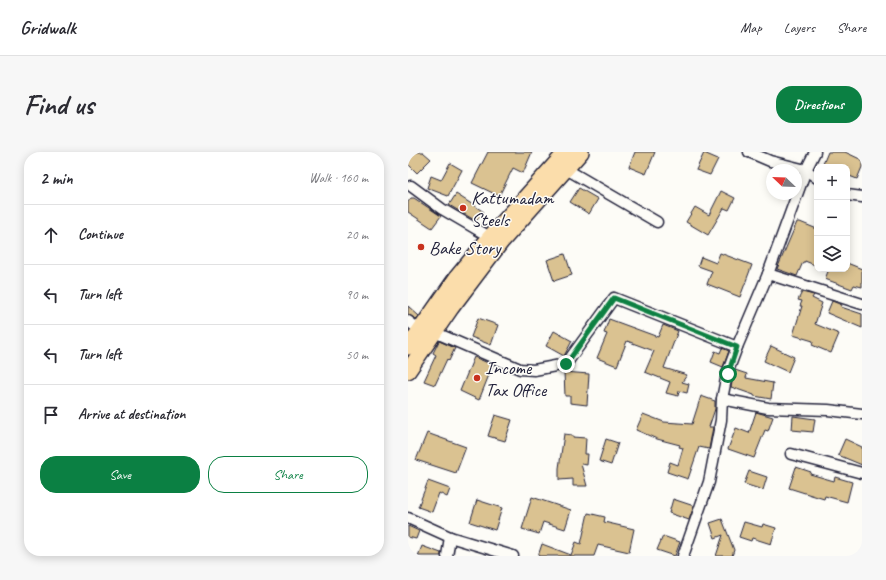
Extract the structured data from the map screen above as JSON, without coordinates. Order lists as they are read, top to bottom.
{
  "places": ["Kattumadam Steels", "Bake Story", "Income Tax Office"],
  "north": "top left",
  "page": {
    "header": "Gridwalk",
    "nav": ["Map", "Layers", "Share"],
    "buttons": [
      "Directions",
      ["Save", "Share"]
    ],
    "title": "Find us",
    "heading": ["2 min", "Walk · 160 m"],
    "map_buttons": ["+", "−"],
    "list": [
      ["Continue", "20 m"],
      ["Turn left", "90 m"],
      ["Turn left", "50 m"],
      "Arrive at destination"
    ]
  }
}
